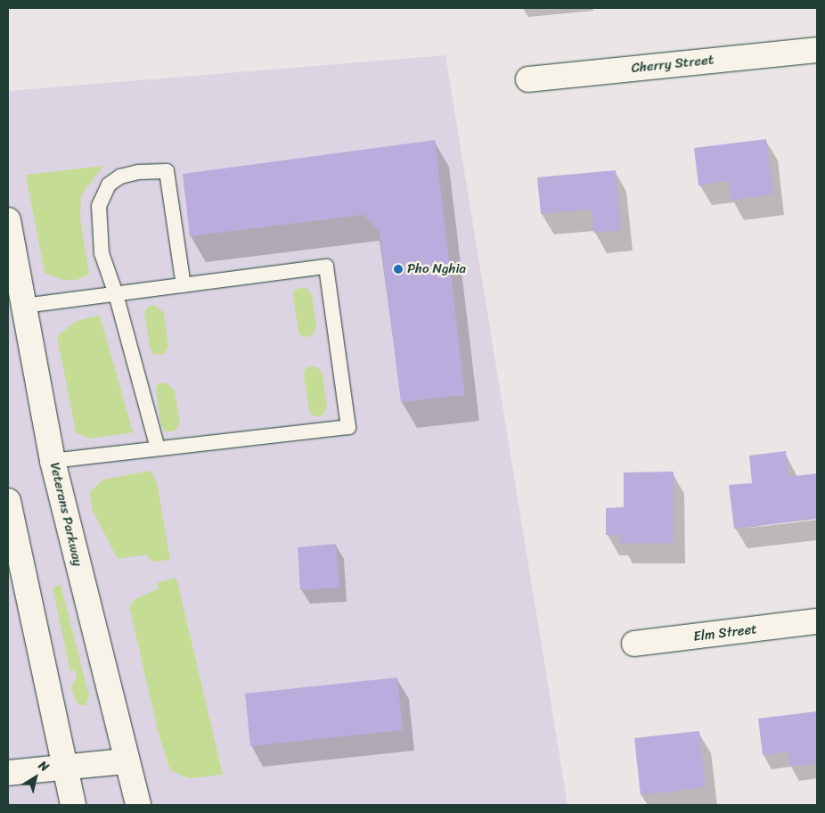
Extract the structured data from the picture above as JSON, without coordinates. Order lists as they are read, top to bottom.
{
  "streets": {
    "main road": ["Cherry Street", "Veterans Parkway", "Elm Street"]
  },
  "places": ["Pho Nghia"],
  "north": "top right"
}
